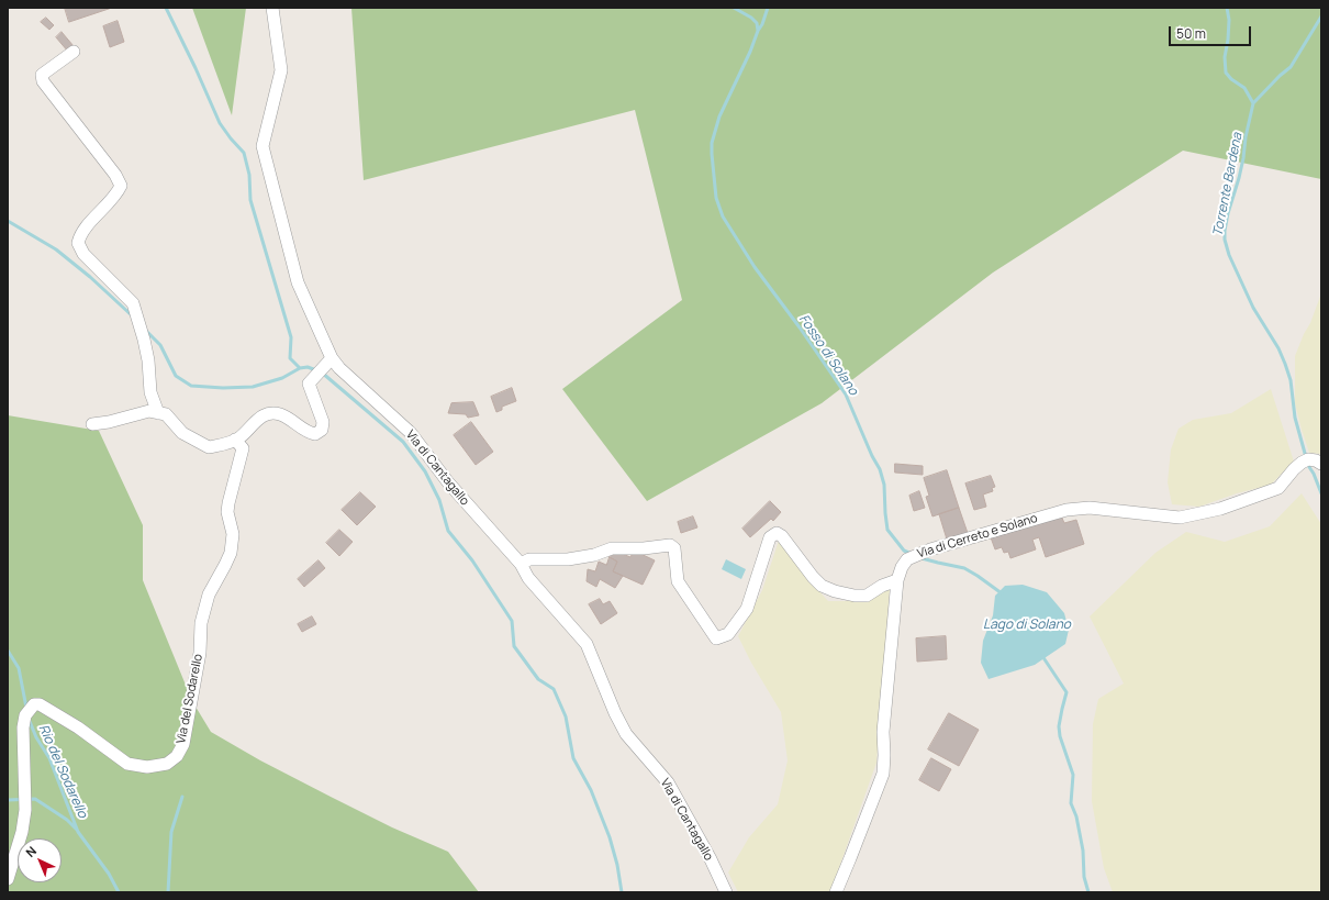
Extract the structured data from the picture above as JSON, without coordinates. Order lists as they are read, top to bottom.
{
  "streets": {
    "street": ["Via di Cantagallo", "Via di Cerreto e Solano", "Via del Sodarello"]
  },
  "water": [
    "Torrente Bardena",
    "Fosso di Solano",
    "Lago di Solano",
    "Rio del Sodarello"
  ],
  "scale_bar": "50 m",
  "north": "top left"
}
